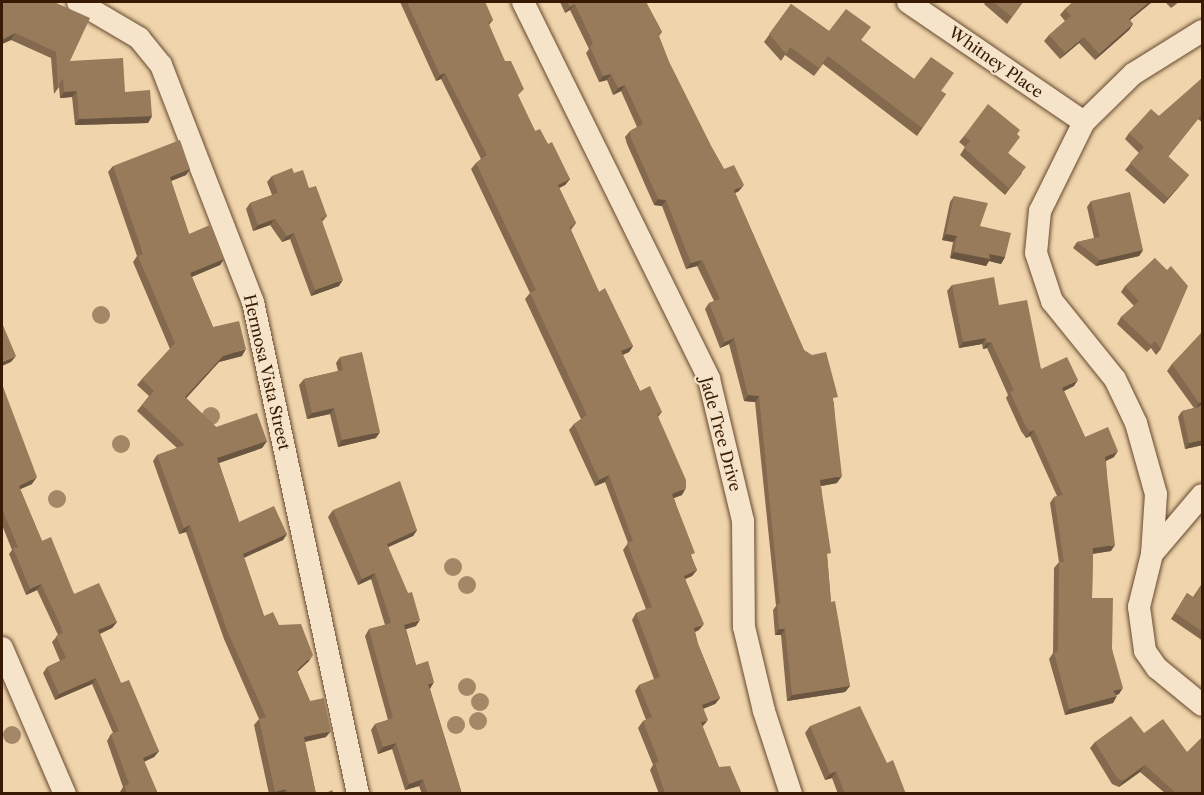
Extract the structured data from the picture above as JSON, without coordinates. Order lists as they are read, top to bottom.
{
  "streets": {
    "street": ["Whitney Place", "Hermosa Vista Street", "Jade Tree Drive"]
  }
}
